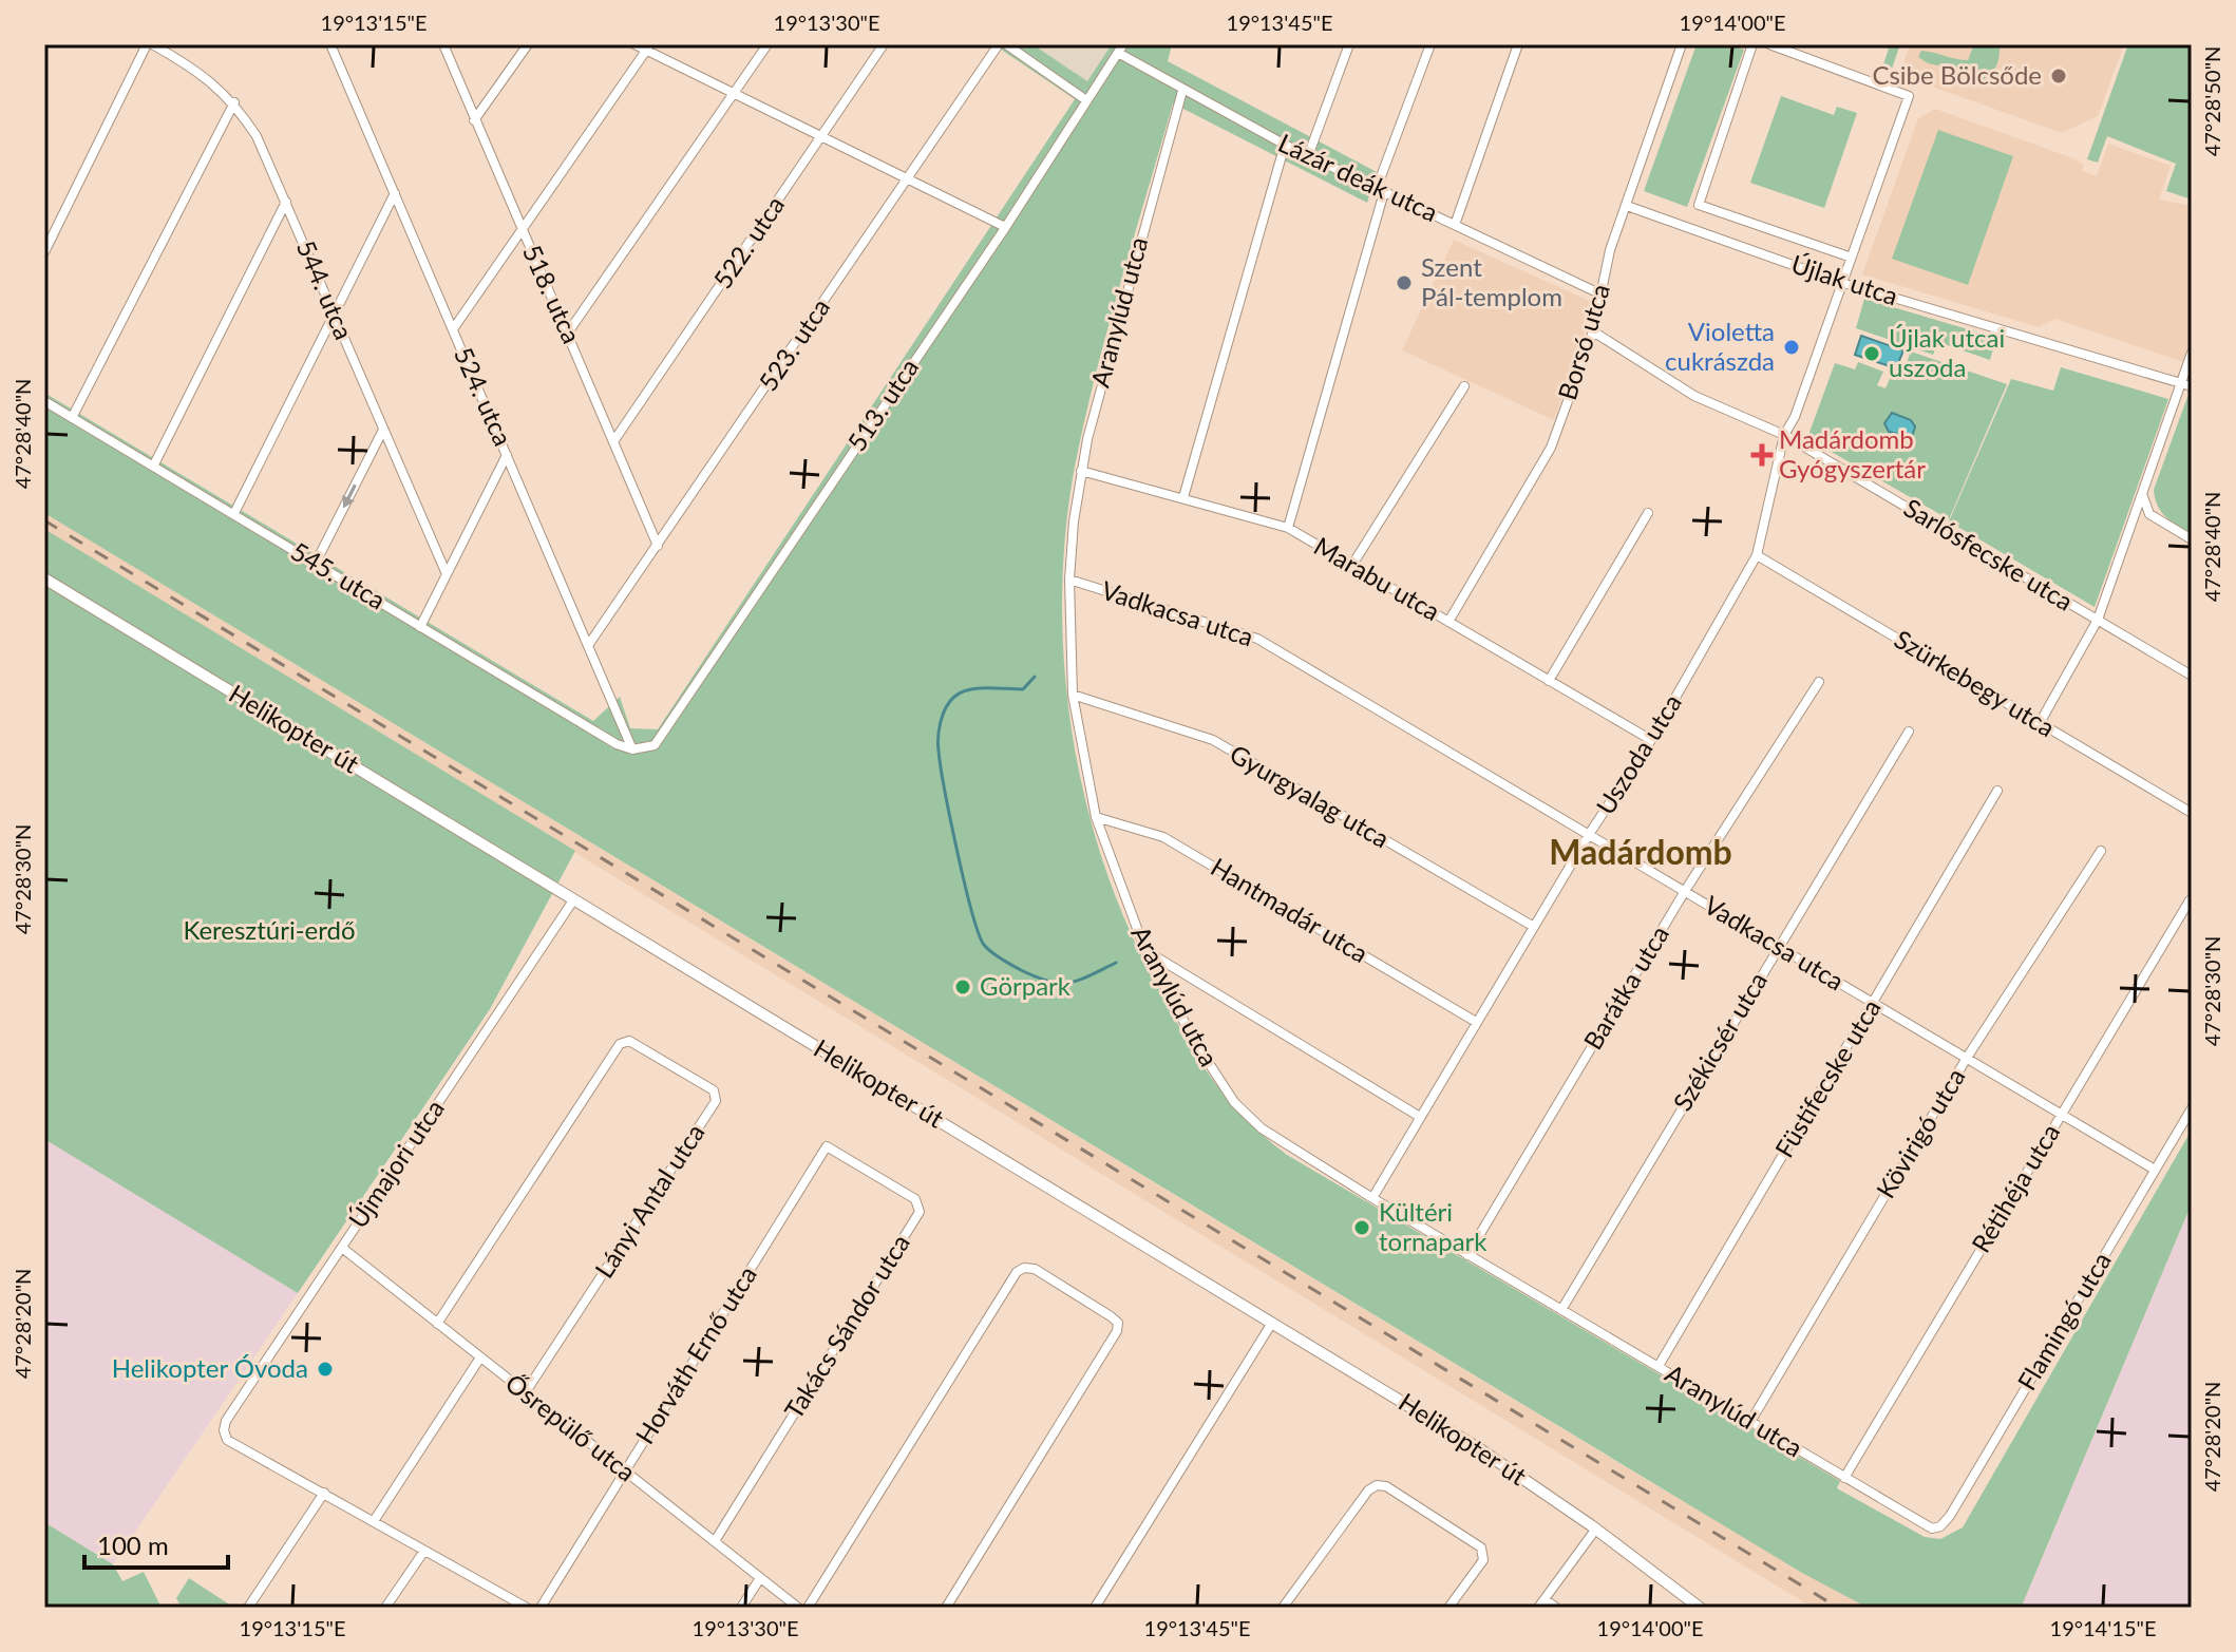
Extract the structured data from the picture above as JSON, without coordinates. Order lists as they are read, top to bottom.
{
  "streets": {
    "street": [
      "Lázár deák utca",
      "522. utca",
      "Újlak utca",
      "544. utca",
      "518. utca",
      "Aranylúd utca",
      "Borsó utca",
      "523. utca",
      "524. utca",
      "513. utca",
      "Sarlósfecske utca",
      "545. utca",
      "Marabu utca",
      "Vadkacsa utca",
      "Szürkebegy utca",
      "Helikopter út",
      "Uszoda utca",
      "Gyurgyalag utca",
      "Hantmadár utca",
      "Barátka utca",
      "Székicsér utca",
      "Füstifecske utca",
      "Kövirigó utca",
      "Újmajori utca",
      "Rétihéja utca",
      "Lányi Antal utca",
      "Flamingó utca",
      "Takács Sándor utca",
      "Horváth Ernő utca",
      "Ősrepülő utca"
    ]
  },
  "crossings": [
    ["Lázár deák utca", "Aranylúd utca"],
    ["Lázár deák utca", "Borsó utca"],
    ["Lázár deák utca", "513. utca"],
    ["522. utca", "518. utca"],
    ["Újlak utca", "Borsó utca"],
    ["Újlak utca", "Uszoda utca"],
    ["518. utca", "523. utca"],
    ["Aranylúd utca", "Marabu utca"],
    ["Aranylúd utca", "Vadkacsa utca"],
    ["Aranylúd utca", "Uszoda utca"],
    ["Aranylúd utca", "Gyurgyalag utca"],
    ["Aranylúd utca", "Hantmadár utca"],
    ["Aranylúd utca", "Barátka utca"],
    ["Aranylúd utca", "Székicsér utca"],
    ["Aranylúd utca", "Füstifecske utca"],
    ["Aranylúd utca", "Kövirigó utca"],
    ["Aranylúd utca", "Rétihéja utca"],
    ["Aranylúd utca", "Flamingó utca"],
    ["Borsó utca", "Sarlósfecske utca"],
    ["Borsó utca", "Marabu utca"],
    ["523. utca", "524. utca"],
    ["524. utca", "513. utca"],
    ["524. utca", "545. utca"],
    ["513. utca", "545. utca"],
    ["Sarlósfecske utca", "Uszoda utca"],
    ["Marabu utca", "Uszoda utca"],
    ["Vadkacsa utca", "Uszoda utca"],
    ["Vadkacsa utca", "Barátka utca"],
    ["Vadkacsa utca", "Székicsér utca"],
    ["Vadkacsa utca", "Füstifecske utca"],
    ["Vadkacsa utca", "Kövirigó utca"],
    ["Vadkacsa utca", "Rétihéja utca"],
    ["Vadkacsa utca", "Flamingó utca"],
    ["Szürkebegy utca", "Uszoda utca"],
    ["Helikopter út", "Újmajori utca"],
    ["Uszoda utca", "Gyurgyalag utca"],
    ["Uszoda utca", "Hantmadár utca"],
    ["Újmajori utca", "Ősrepülő utca"],
    ["Lányi Antal utca", "Ősrepülő utca"],
    ["Takács Sándor utca", "Horváth Ernő utca"],
    ["Takács Sándor utca", "Ősrepülő utca"],
    ["Horváth Ernő utca", "Ősrepülő utca"]
  ],
  "districts": ["Madárdomb"],
  "parks": ["Keresztúri-erdő"],
  "places": {
    "other": [
      "Csibe Bölcsőde",
      "Szent Pál-templom",
      "Violetta cukrászda",
      "Újlak utcai uszoda",
      "Görpark",
      "Kültéri tornapark",
      "Helikopter Óvoda"
    ],
    "health": ["Madárdomb Gyógyszertár"]
  },
  "scale_bar": "100 m",
  "coordinates": [
    "19°13'15\"E",
    "19°13'30\"E",
    "19°13'45\"E",
    "19°14'00\"E",
    "47°28'50\"N",
    "47°28'40\"N",
    "47°28'30\"N",
    "47°28'20\"N",
    "19°14'15\"E"
  ]
}
